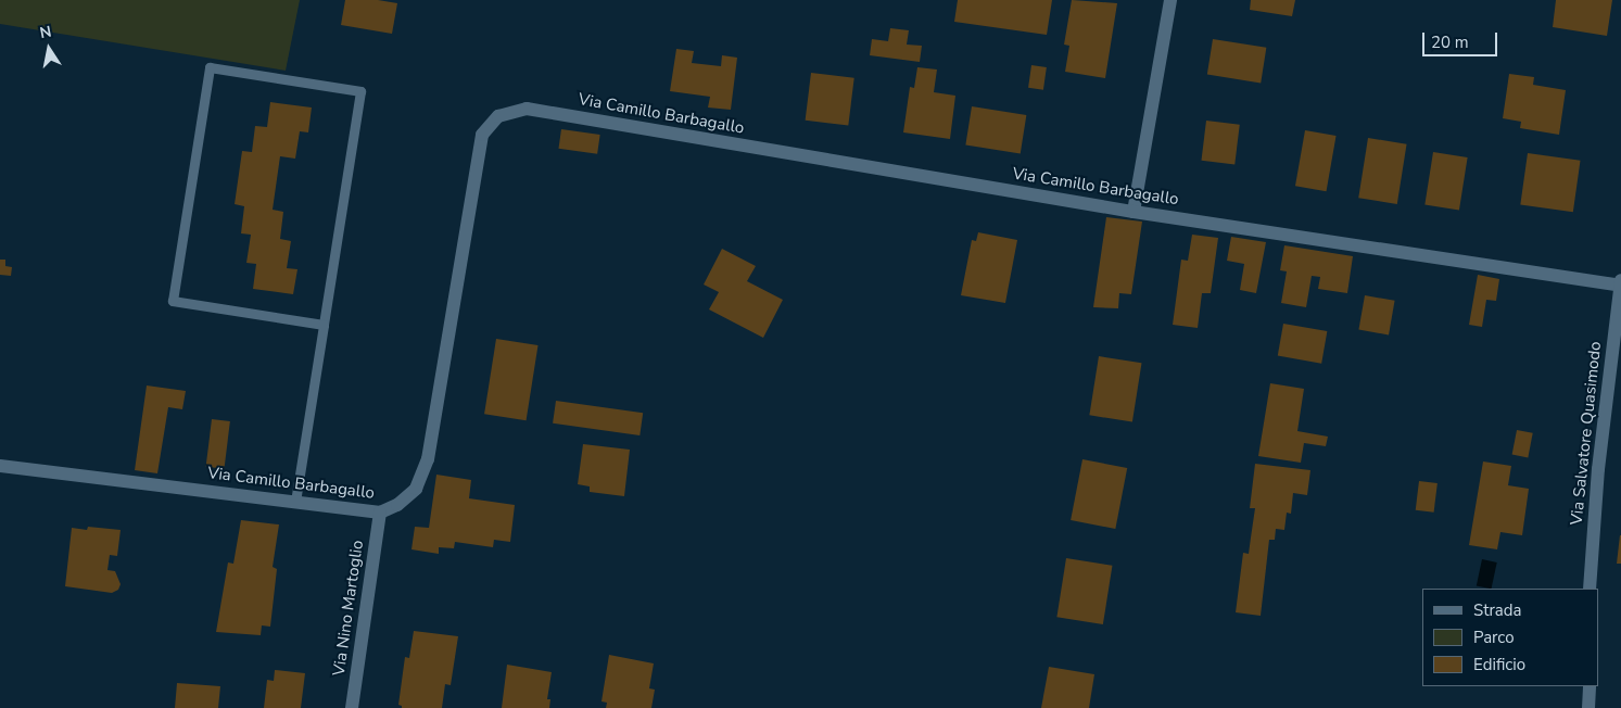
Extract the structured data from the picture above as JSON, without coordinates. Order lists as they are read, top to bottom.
{
  "streets": {
    "street": ["Via Camillo Barbagallo", "Via Salvatore Quasimodo", "Via Nino Martoglio"]
  },
  "crossings": [
    ["Via Camillo Barbagallo", "Via Salvatore Quasimodo"],
    ["Via Camillo Barbagallo", "Via Nino Martoglio"]
  ],
  "legend": ["Strada", "Parco", "Edificio"],
  "scale_bar": "20 m",
  "north": "top"
}
